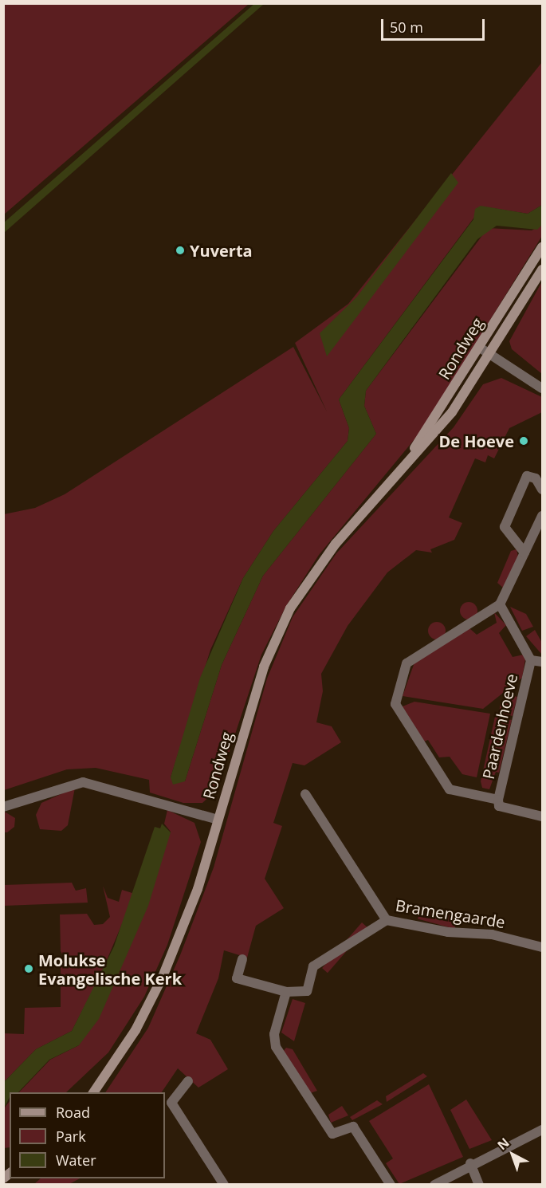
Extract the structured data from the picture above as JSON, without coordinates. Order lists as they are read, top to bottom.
{
  "streets": {
    "main road": ["Rondweg"],
    "street": ["Paardenhoeve", "Bramengaarde"]
  },
  "places": ["Yuverta", "De Hoeve", "Molukse Evangelische Kerk"],
  "legend": ["Road", "Park", "Water"],
  "scale_bar": "50 m",
  "north": "top left"
}
